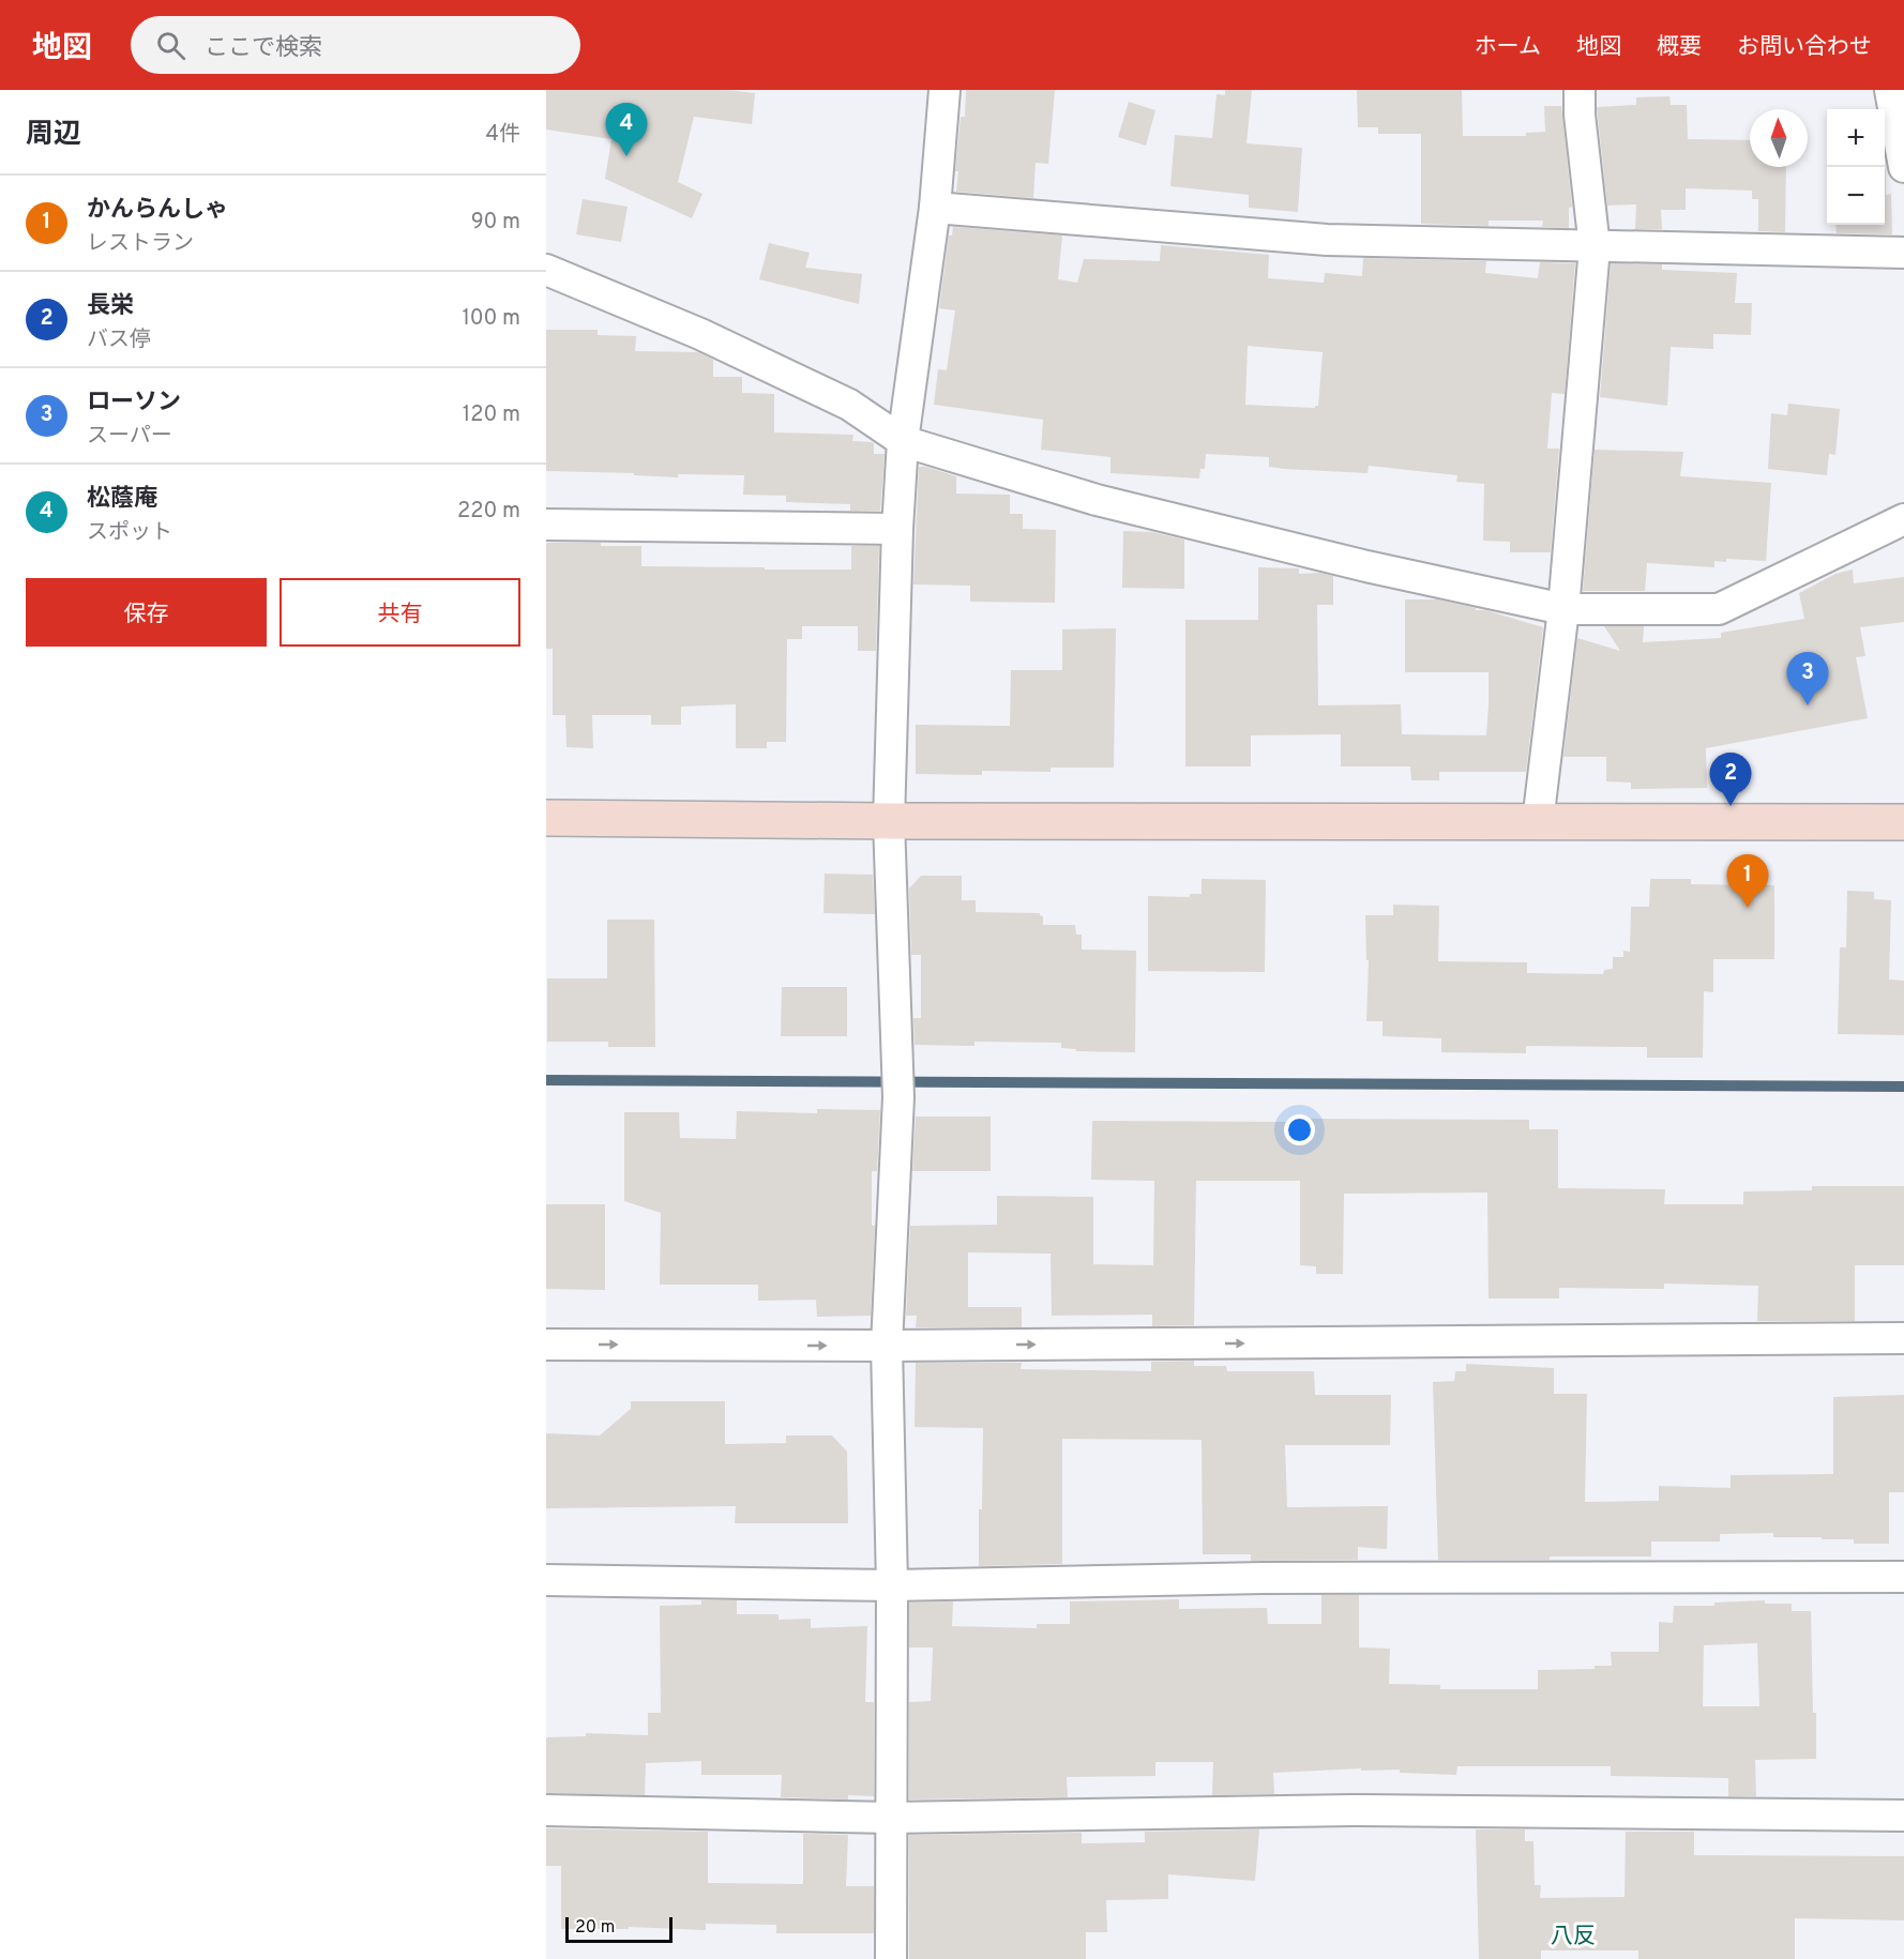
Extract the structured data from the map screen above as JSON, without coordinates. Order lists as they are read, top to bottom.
{
  "districts": ["八反"],
  "scale_bar": "20 m",
  "north": "top",
  "page": {
    "header": "地図",
    "search": "ここで検索",
    "nav": [
      "ホーム",
      "地図",
      "概要",
      "お問い合わせ"
    ],
    "heading": ["周辺", "4件"],
    "pins": [
      "4",
      "3",
      "2",
      "1"
    ],
    "map_buttons": ["+", "−"],
    "list": [
      {
        "mark": "1",
        "name": "かんらんしゃ",
        "note": "レストラン",
        "value": "90 m"
      },
      {
        "mark": "2",
        "name": "長栄",
        "note": "バス停",
        "value": "100 m"
      },
      {
        "mark": "3",
        "name": "ローソン",
        "note": "スーパー",
        "value": "120 m"
      },
      {
        "mark": "4",
        "name": "松蔭庵",
        "note": "スポット",
        "value": "220 m"
      }
    ],
    "buttons": ["保存", "共有"],
    "scale": "20 m"
  }
}
